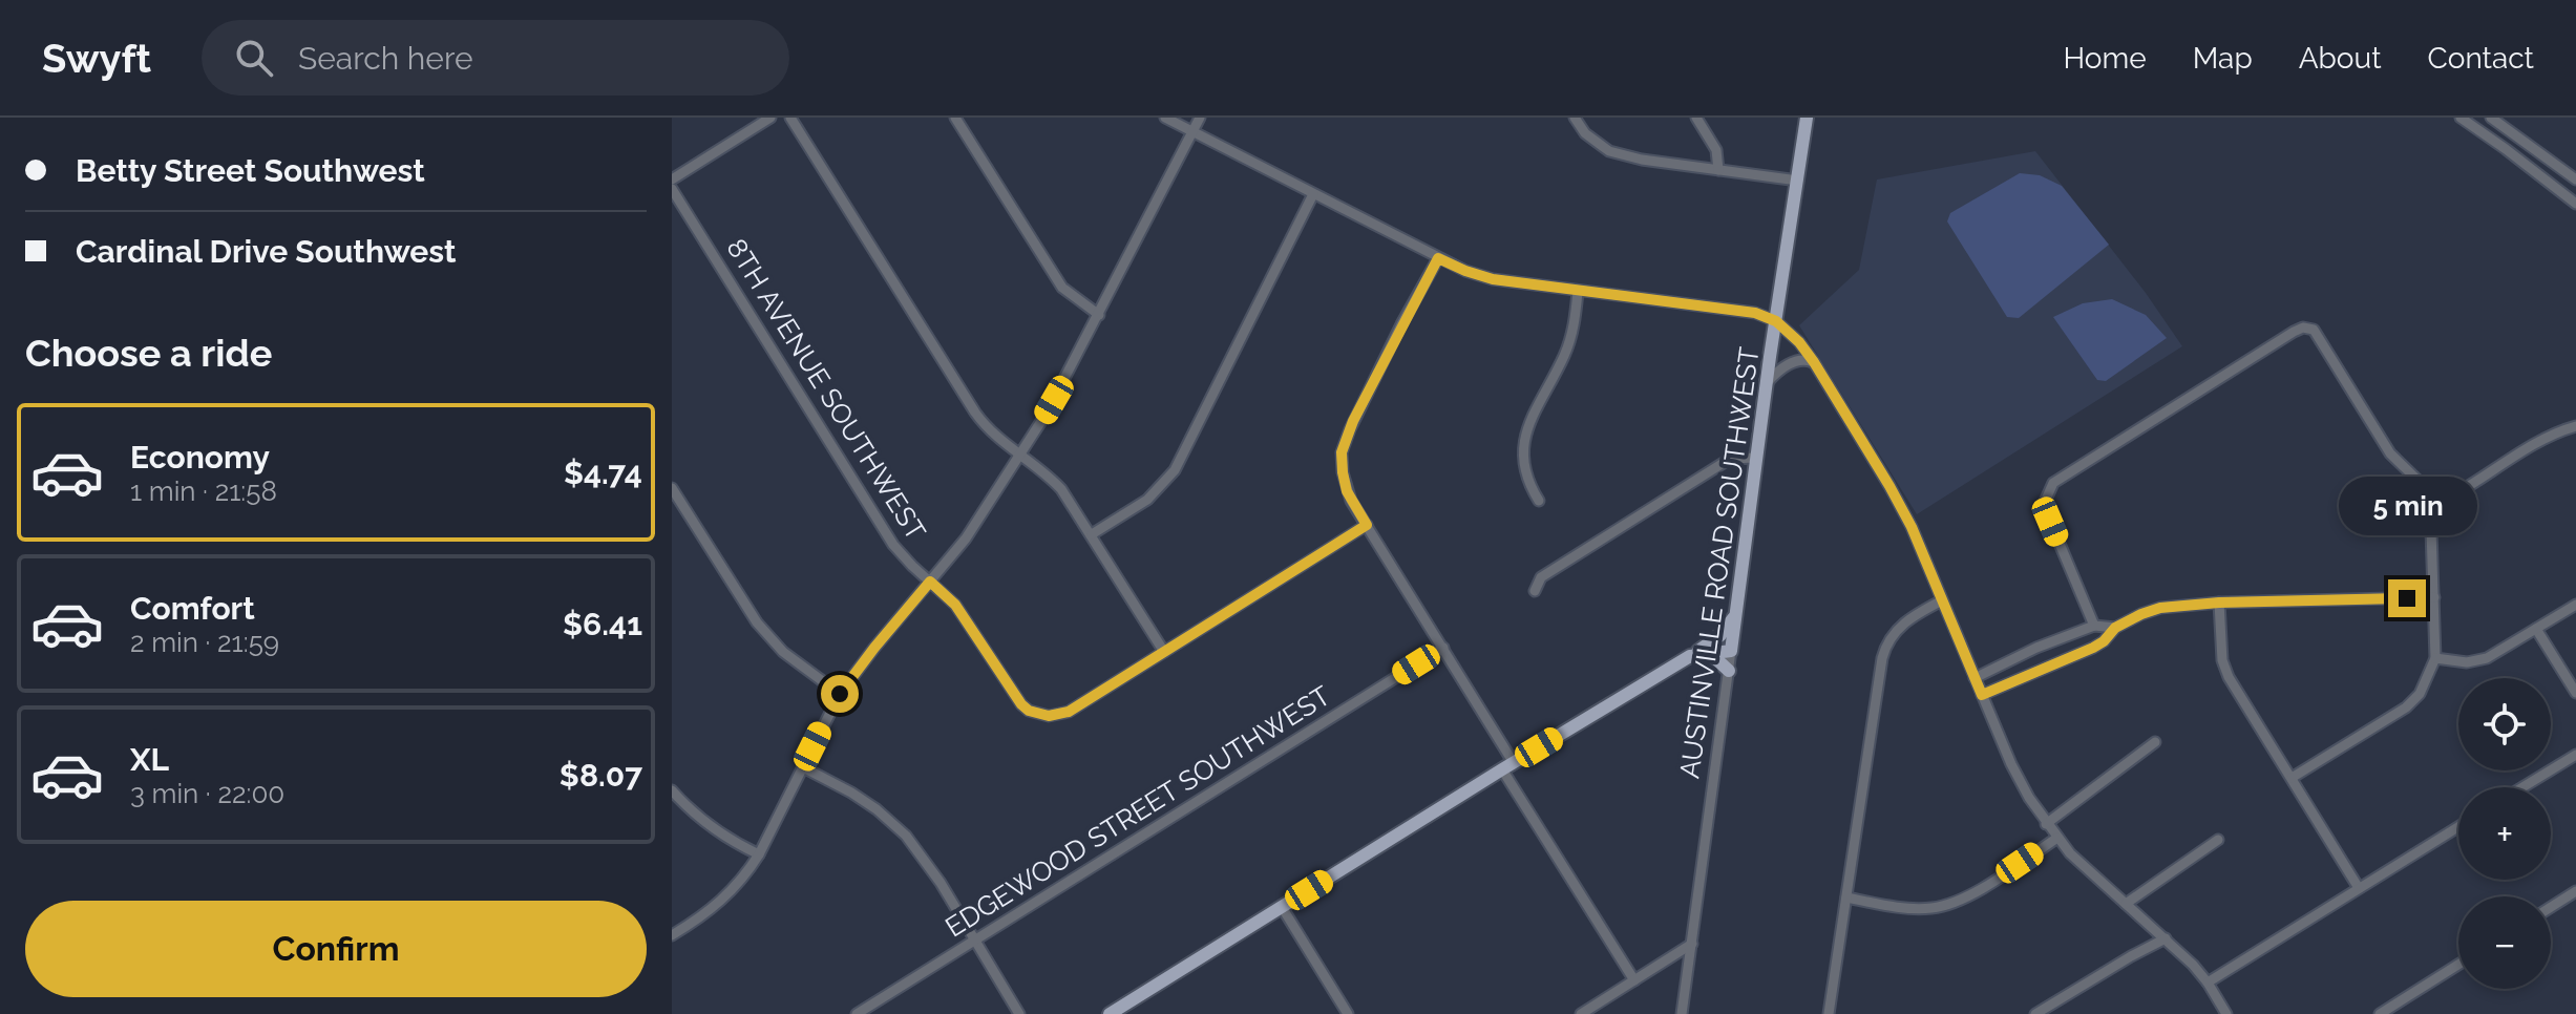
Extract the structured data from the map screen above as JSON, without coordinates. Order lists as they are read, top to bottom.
{
  "streets": {
    "main road": ["AUSTINVILLE ROAD SOUTHWEST"],
    "street": ["8TH AVENUE SOUTHWEST", "EDGEWOOD STREET SOUTHWEST"]
  },
  "page": {
    "header": "Swyft",
    "search": "Search here",
    "nav": [
      "Home",
      "Map",
      "About",
      "Contact"
    ],
    "banner": ["Betty Street Southwest", "Cardinal Drive Southwest"],
    "heading": "Choose a ride",
    "list": [
      {
        "name": "Economy",
        "note": "1 min · 21:58",
        "value": "$4.74"
      },
      {
        "name": "Comfort",
        "note": "2 min · 21:59",
        "value": "$6.41"
      },
      {
        "name": "XL",
        "note": "3 min · 22:00",
        "value": "$8.07"
      }
    ],
    "bubble": "5 min",
    "map_buttons": ["+", "−"],
    "buttons": "Confirm"
  }
}
